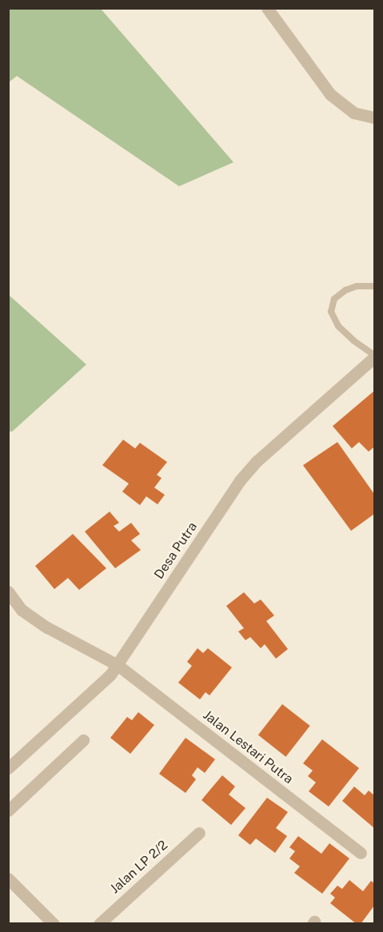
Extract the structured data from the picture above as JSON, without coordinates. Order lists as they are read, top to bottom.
{
  "streets": {
    "street": ["Desa Putra", "Jalan Lestari Putra", "Jalan LP 2/2"]
  },
  "crossings": [
    ["Desa Putra", "Jalan Lestari Putra"]
  ]
}
